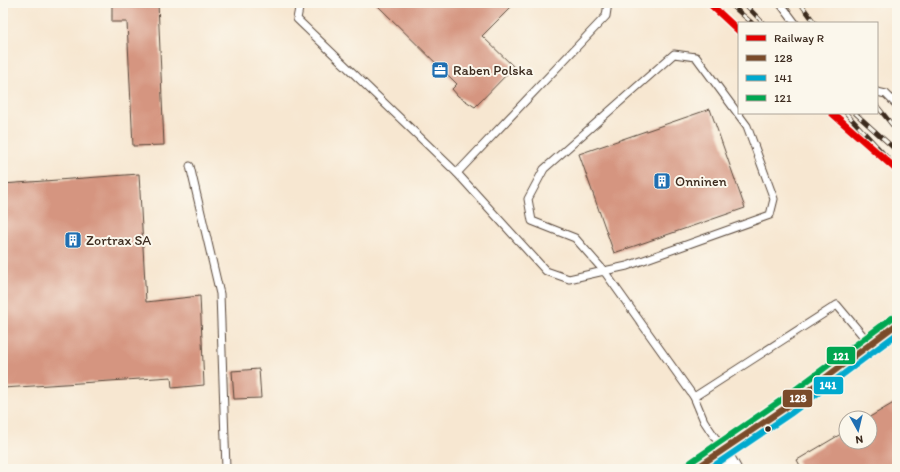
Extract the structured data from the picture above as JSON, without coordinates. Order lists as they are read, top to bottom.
{
  "places": {
    "office": ["Raben Polska"],
    "building": ["Onninen", "Zortrax SA"]
  },
  "lines": [
    "rail line R",
    "transit line 121",
    "transit line 128",
    "transit line 141"
  ],
  "legend": [
    "Railway R",
    "128",
    "141",
    "121"
  ],
  "north": "bottom"
}
